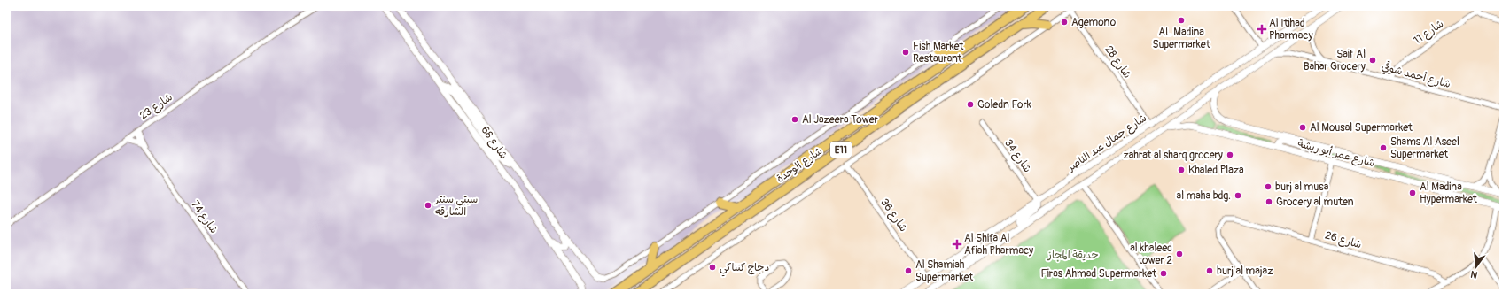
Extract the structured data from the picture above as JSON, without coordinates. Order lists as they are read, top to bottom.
{
  "streets": {
    "highway": ["E11", "شارع الوحدة"],
    "street": [
      "شارع 11",
      "شارع 28",
      "شارع أحمد شوقي",
      "شارع 23",
      "شارع 68",
      "شارع جمال عبد الناصر",
      "شارع عمر أبو ريشة",
      "شارع 34",
      "شارع 36",
      "شارع 74",
      "شارع 26"
    ]
  },
  "crossings": [
    ["شارع 11", "شارع أحمد شوقي"],
    ["شارع 28", "شارع جمال عبد الناصر"],
    ["شارع أحمد شوقي", "شارع جمال عبد الناصر"],
    ["شارع 23", "شارع 74"],
    ["شارع جمال عبد الناصر", "شارع عمر أبو ريشة"],
    ["شارع جمال عبد الناصر", "شارع 34"],
    ["شارع جمال عبد الناصر", "شارع 36"]
  ],
  "parks": ["حديقة المجاز"],
  "places": {
    "other": [
      "AL Madina Supermarket",
      "Agemono",
      "Fish Market Restaurant",
      "Saif Al Bahar Grocery",
      "Goledn Fork",
      "Al Jazeera Tower",
      "Al Mousal Supermarket",
      "Shams Al Aseel Supermarket",
      "zahrat al sharq grocery",
      "Khaled Plaza",
      "burj al musa",
      "Al Madina Hypermarket",
      "al maha bdg.",
      "Grocery al muten",
      "سيتي سنتر الشارقه",
      "al khaleed tower 2",
      "دجاج كنتاكي",
      "Al Shamiah Supermarket",
      "burj al majaz",
      "Firas Ahmad Supermarket"
    ],
    "health": ["Al Itihad Pharmacy", "Al Shifa Al Afiah Pharmacy"]
  },
  "north": "bottom"
}
